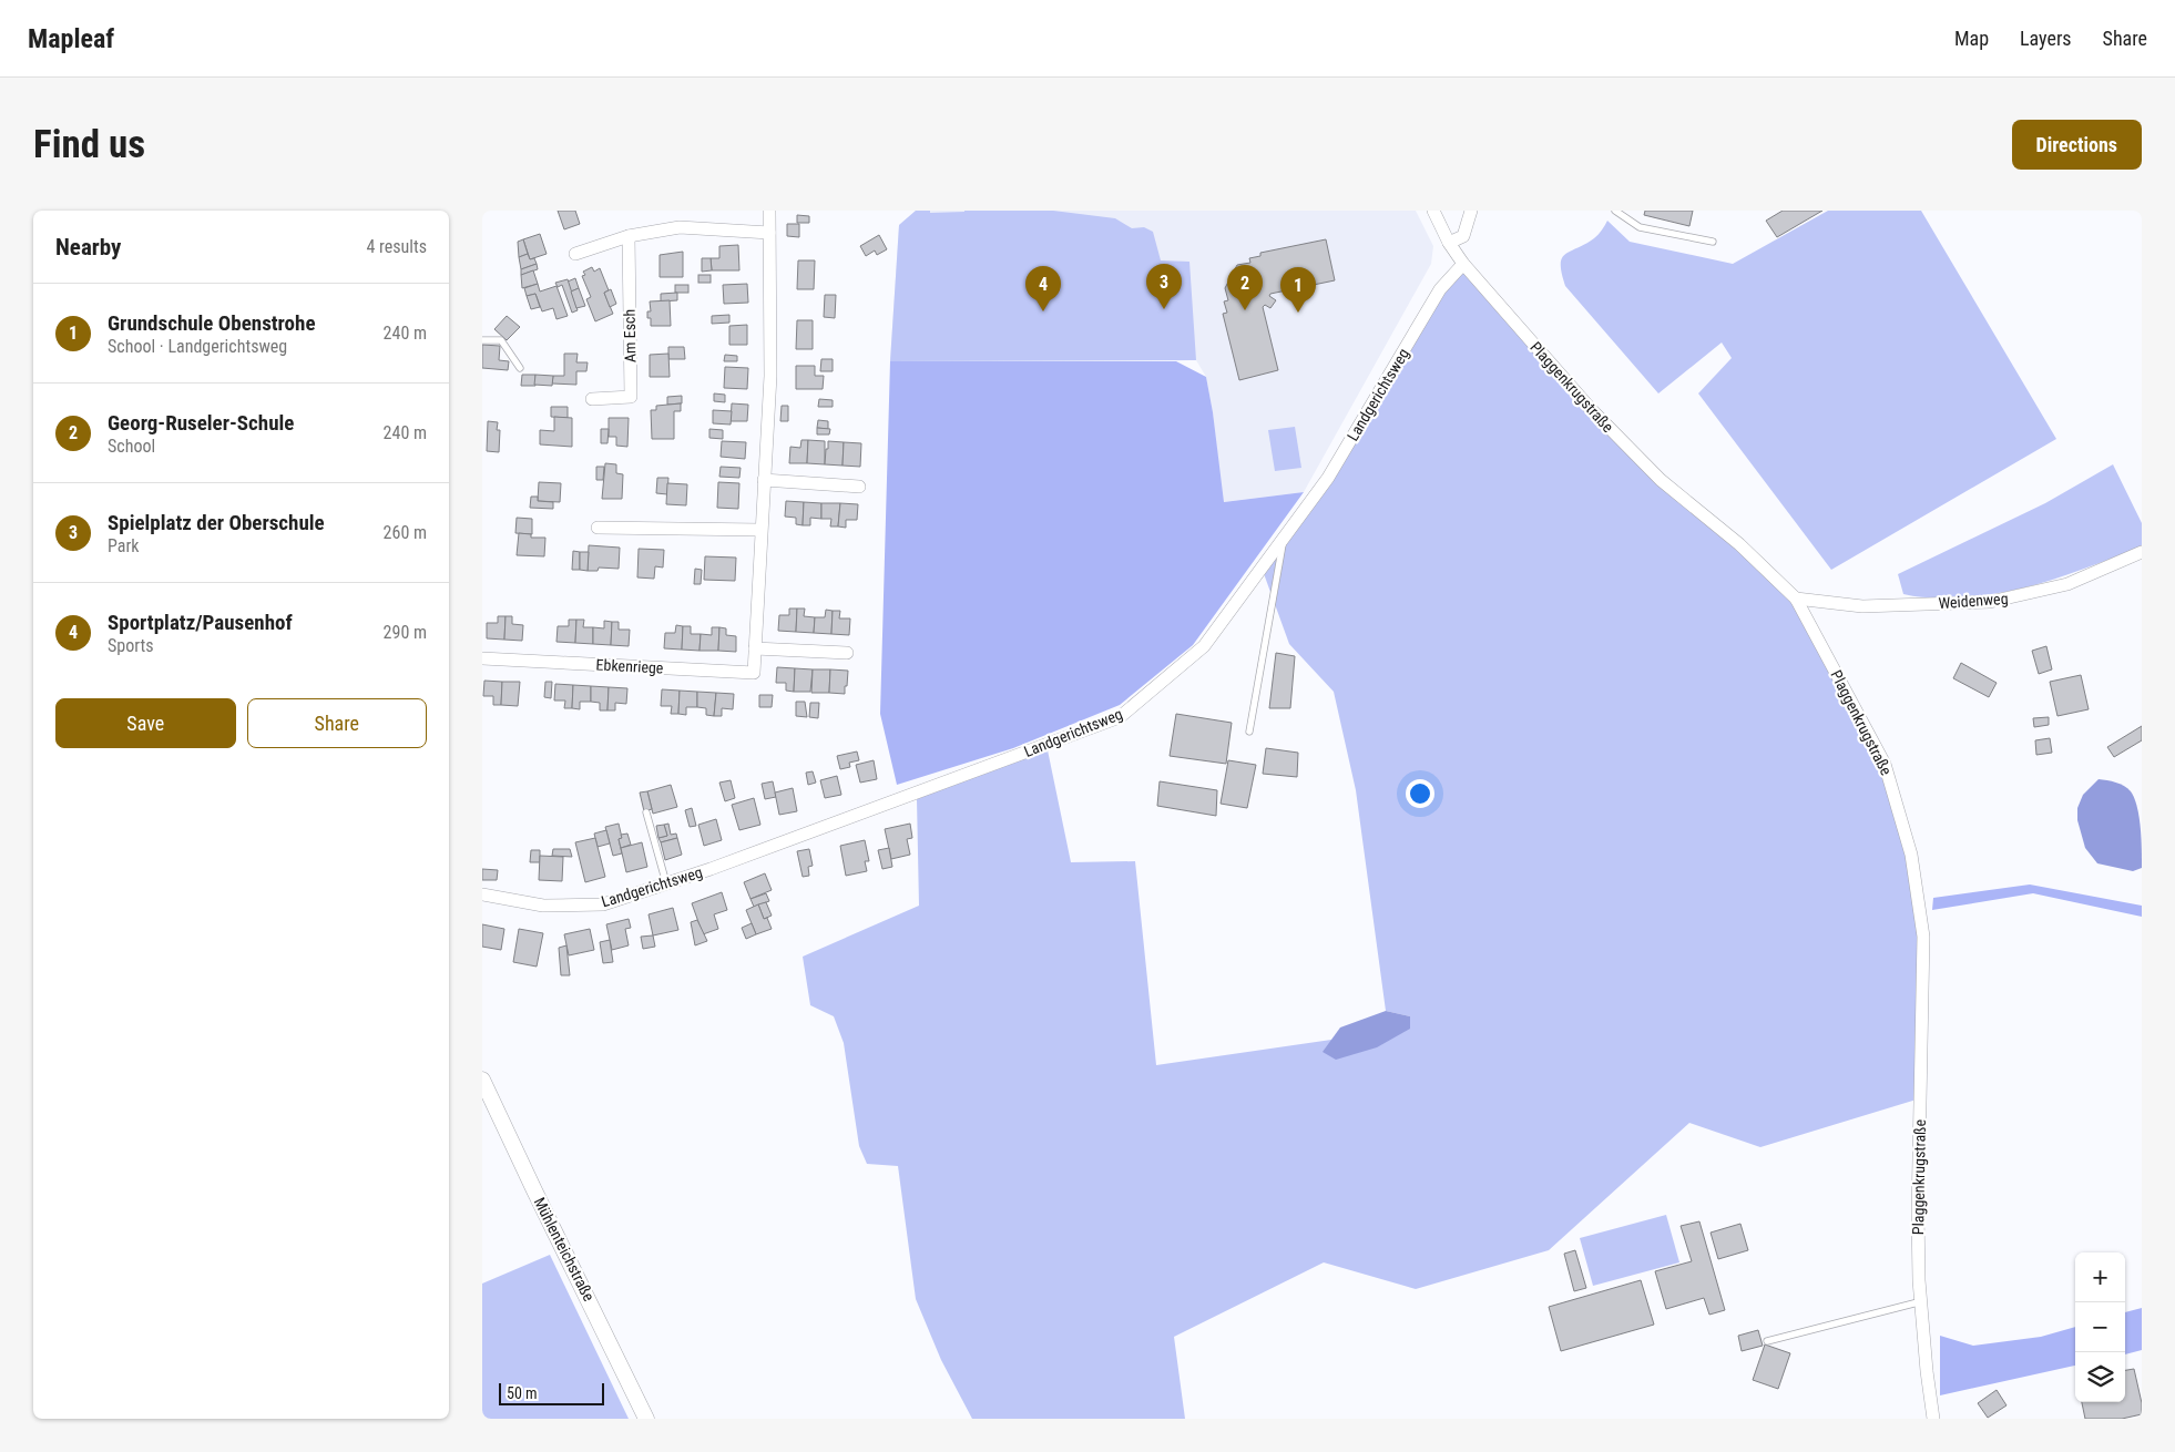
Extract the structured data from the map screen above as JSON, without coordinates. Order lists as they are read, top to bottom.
{
  "streets": {
    "street": [
      "Am Esch",
      "Plaggenkrugstraße",
      "Landgerichtsweg",
      "Weidenweg",
      "Ebkenriege",
      "Mühlenteichstraße"
    ]
  },
  "crossings": [
    ["Plaggenkrugstraße", "Landgerichtsweg"],
    ["Plaggenkrugstraße", "Weidenweg"]
  ],
  "scale_bar": "50 m",
  "page": {
    "header": "Mapleaf",
    "nav": ["Map", "Layers", "Share"],
    "buttons": [
      "Directions",
      ["Save", "Share"]
    ],
    "title": "Find us",
    "heading": ["Nearby", "4 results"],
    "pins": [
      "3",
      "2",
      "4",
      "1"
    ],
    "list": [
      {
        "mark": "1",
        "name": "Grundschule Obenstrohe",
        "note": "School · Landgerichtsweg",
        "value": "240 m"
      },
      {
        "mark": "2",
        "name": "Georg-Ruseler-Schule",
        "note": "School",
        "value": "240 m"
      },
      {
        "mark": "3",
        "name": "Spielplatz der Oberschule",
        "note": "Park",
        "value": "260 m"
      },
      {
        "mark": "4",
        "name": "Sportplatz/Pausenhof",
        "note": "Sports",
        "value": "290 m"
      }
    ],
    "map_buttons": ["+", "−"],
    "scale": "50 m"
  }
}
